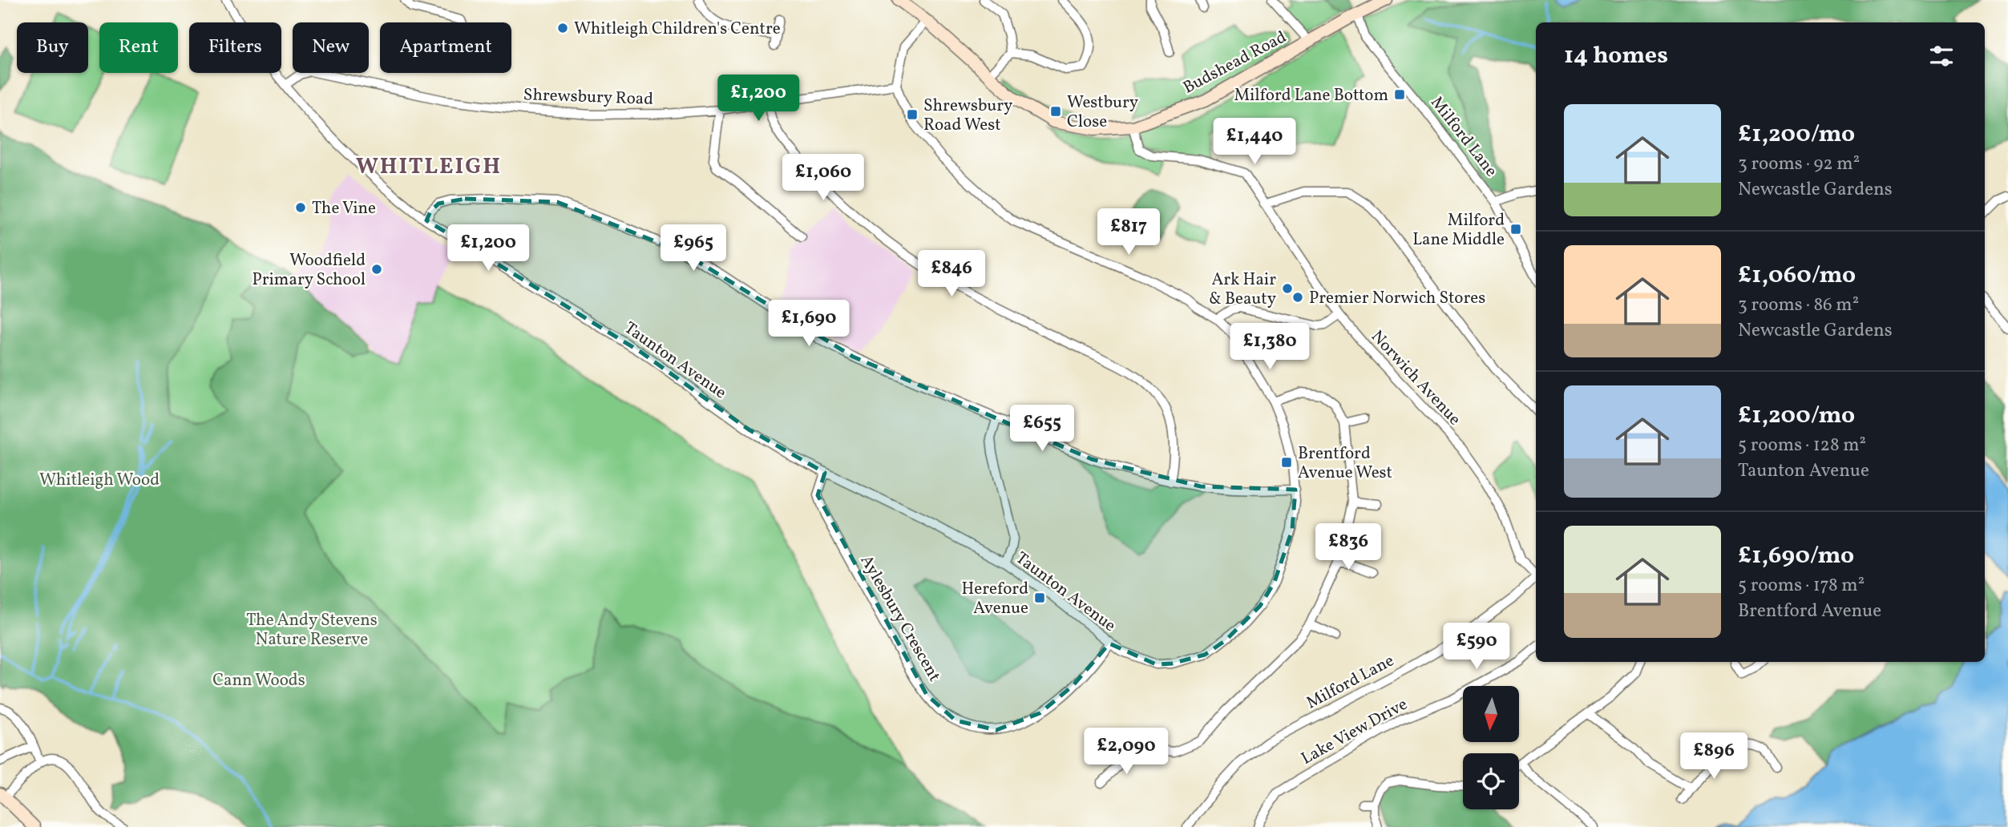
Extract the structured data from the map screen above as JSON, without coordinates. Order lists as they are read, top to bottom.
{
  "streets": {
    "street": [
      "Budshead Road",
      "Shrewsbury Road",
      "Milford Lane",
      "Taunton Avenue",
      "Norwich Avenue",
      "Aylesbury Crescent",
      "Lake View Drive"
    ]
  },
  "crossings": [
    ["Budshead Road", "Milford Lane"],
    ["Budshead Road", "Norwich Avenue"],
    ["Shrewsbury Road", "Taunton Avenue"],
    ["Taunton Avenue", "Aylesbury Crescent"]
  ],
  "districts": ["WHITLEIGH"],
  "parks": ["Whitleigh Wood", "The Andy Stevens Nature Reserve", "Cann Woods"],
  "places": {
    "other": [
      "Whitleigh Children's Centre",
      "The Vine",
      "Woodfield Primary School",
      "Ark Hair & Beauty",
      "Premier Norwich Stores"
    ],
    "transit": [
      "Milford Lane Bottom",
      "Westbury Close",
      "Shrewsbury Road West",
      "Milford Lane Middle",
      "Brentford Avenue West",
      "Hereford Avenue"
    ]
  },
  "north": "bottom",
  "page": {
    "chip": [
      "Buy",
      "Rent",
      "Filters",
      "New",
      "Apartment"
    ],
    "heading": "14 homes",
    "price": [
      "£1,200",
      "£1,440",
      "£1,060",
      "£817",
      "£1,200",
      "£965",
      "£846",
      "£1,690",
      "£1,380",
      "£655",
      "£836",
      "£590",
      "£2,090",
      "£896"
    ],
    "list": [
      {
        "name": "£1,200/mo",
        "note": "3 rooms · 92 m² · Newcastle Gardens"
      },
      {
        "name": "£1,060/mo",
        "note": "3 rooms · 86 m² · Newcastle Gardens"
      },
      {
        "name": "£1,200/mo",
        "note": "5 rooms · 128 m² · Taunton Avenue"
      },
      {
        "name": "£1,690/mo",
        "note": "5 rooms · 178 m² · Brentford Avenue"
      }
    ]
  }
}
